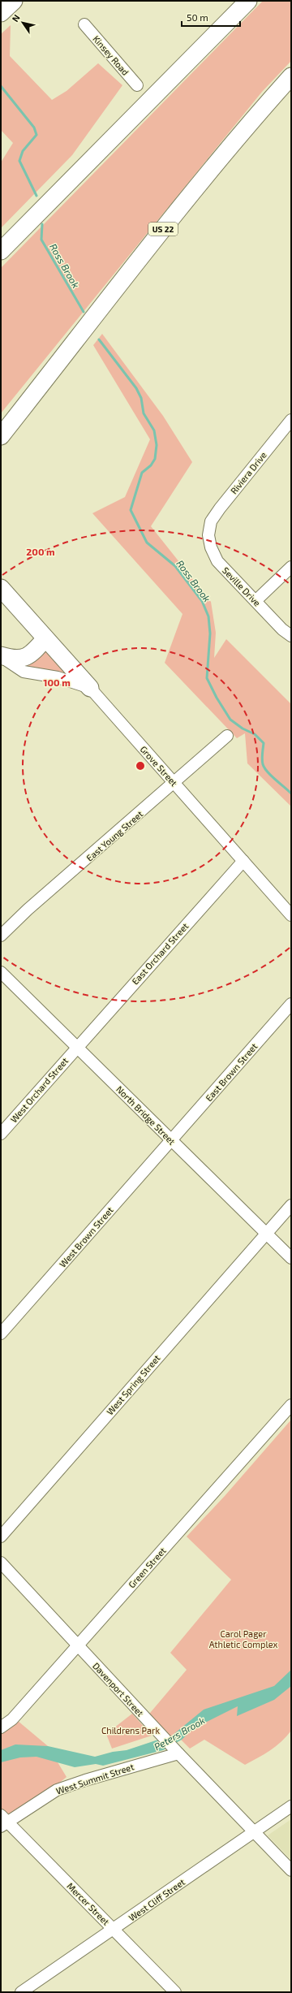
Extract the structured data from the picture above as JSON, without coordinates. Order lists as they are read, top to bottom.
{
  "streets": {
    "highway": ["US 22"],
    "street": [
      "Kinsey Road",
      "Riviera Drive",
      "Seville Drive",
      "Grove Street",
      "East Young Street",
      "East Orchard Street",
      "East Brown Street",
      "West Orchard Street",
      "North Bridge Street",
      "West Brown Street",
      "West Spring Street",
      "Green Street",
      "Davenport Street",
      "West Summit Street",
      "West Cliff Street",
      "Mercer Street"
    ]
  },
  "crossings": [
    ["Riviera Drive", "Seville Drive"],
    ["Grove Street", "East Young Street"],
    ["Grove Street", "East Orchard Street"],
    ["East Orchard Street", "West Orchard Street"],
    ["East Orchard Street", "North Bridge Street"],
    ["East Brown Street", "North Bridge Street"],
    ["East Brown Street", "West Brown Street"],
    ["West Orchard Street", "North Bridge Street"],
    ["North Bridge Street", "West Brown Street"],
    ["North Bridge Street", "West Spring Street"],
    ["Green Street", "Davenport Street"],
    ["Davenport Street", "West Summit Street"],
    ["Davenport Street", "West Cliff Street"],
    ["West Summit Street", "Mercer Street"],
    ["West Cliff Street", "Mercer Street"]
  ],
  "water": ["Ross Brook", "Peters Brook"],
  "parks": ["Carol Pager Athletic Complex", "Childrens Park"],
  "scale_bar": "50 m",
  "north": "top left",
  "rings": ["200 m", "100 m"]
}
